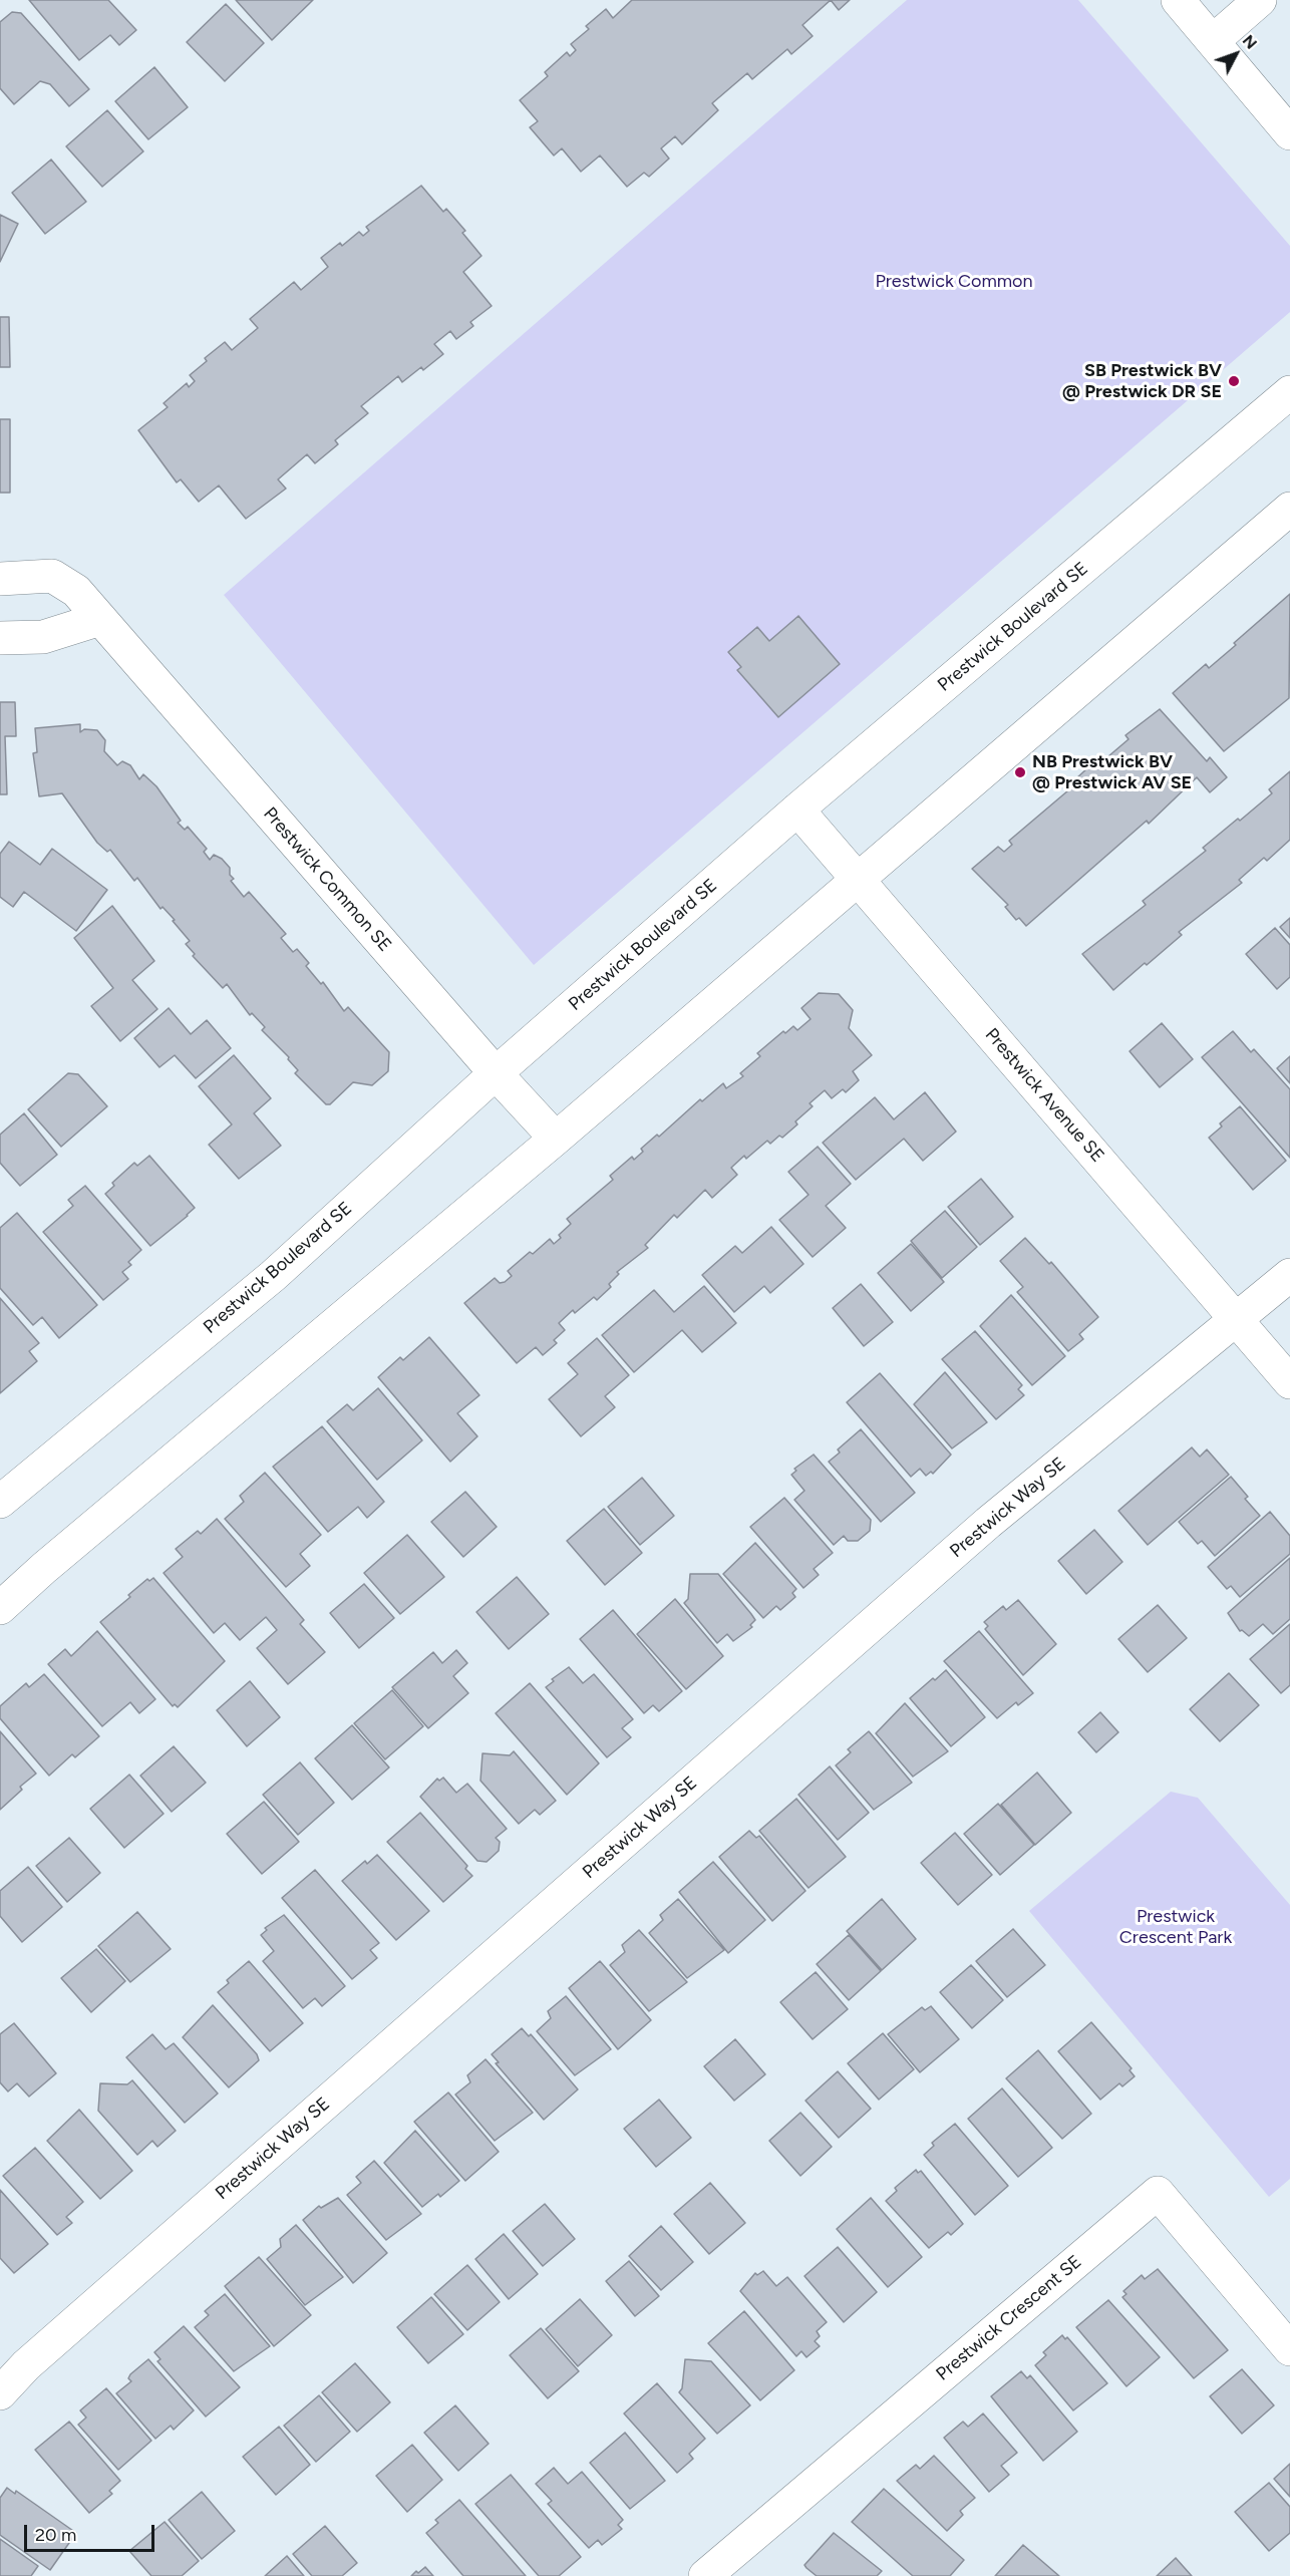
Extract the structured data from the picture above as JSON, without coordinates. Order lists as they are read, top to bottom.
{
  "streets": {
    "street": [
      "Prestwick Boulevard SE",
      "Prestwick Common SE",
      "Prestwick Avenue SE",
      "Prestwick Way SE",
      "Prestwick Crescent SE"
    ]
  },
  "crossings": [
    ["Prestwick Boulevard SE", "Prestwick Common SE"],
    ["Prestwick Boulevard SE", "Prestwick Avenue SE"],
    ["Prestwick Avenue SE", "Prestwick Way SE"]
  ],
  "parks": ["Prestwick Common", "Prestwick Crescent Park"],
  "places": ["SB Prestwick BV @ Prestwick DR SE", "NB Prestwick BV @ Prestwick AV SE"],
  "scale_bar": "20 m",
  "north": "top right"
}
